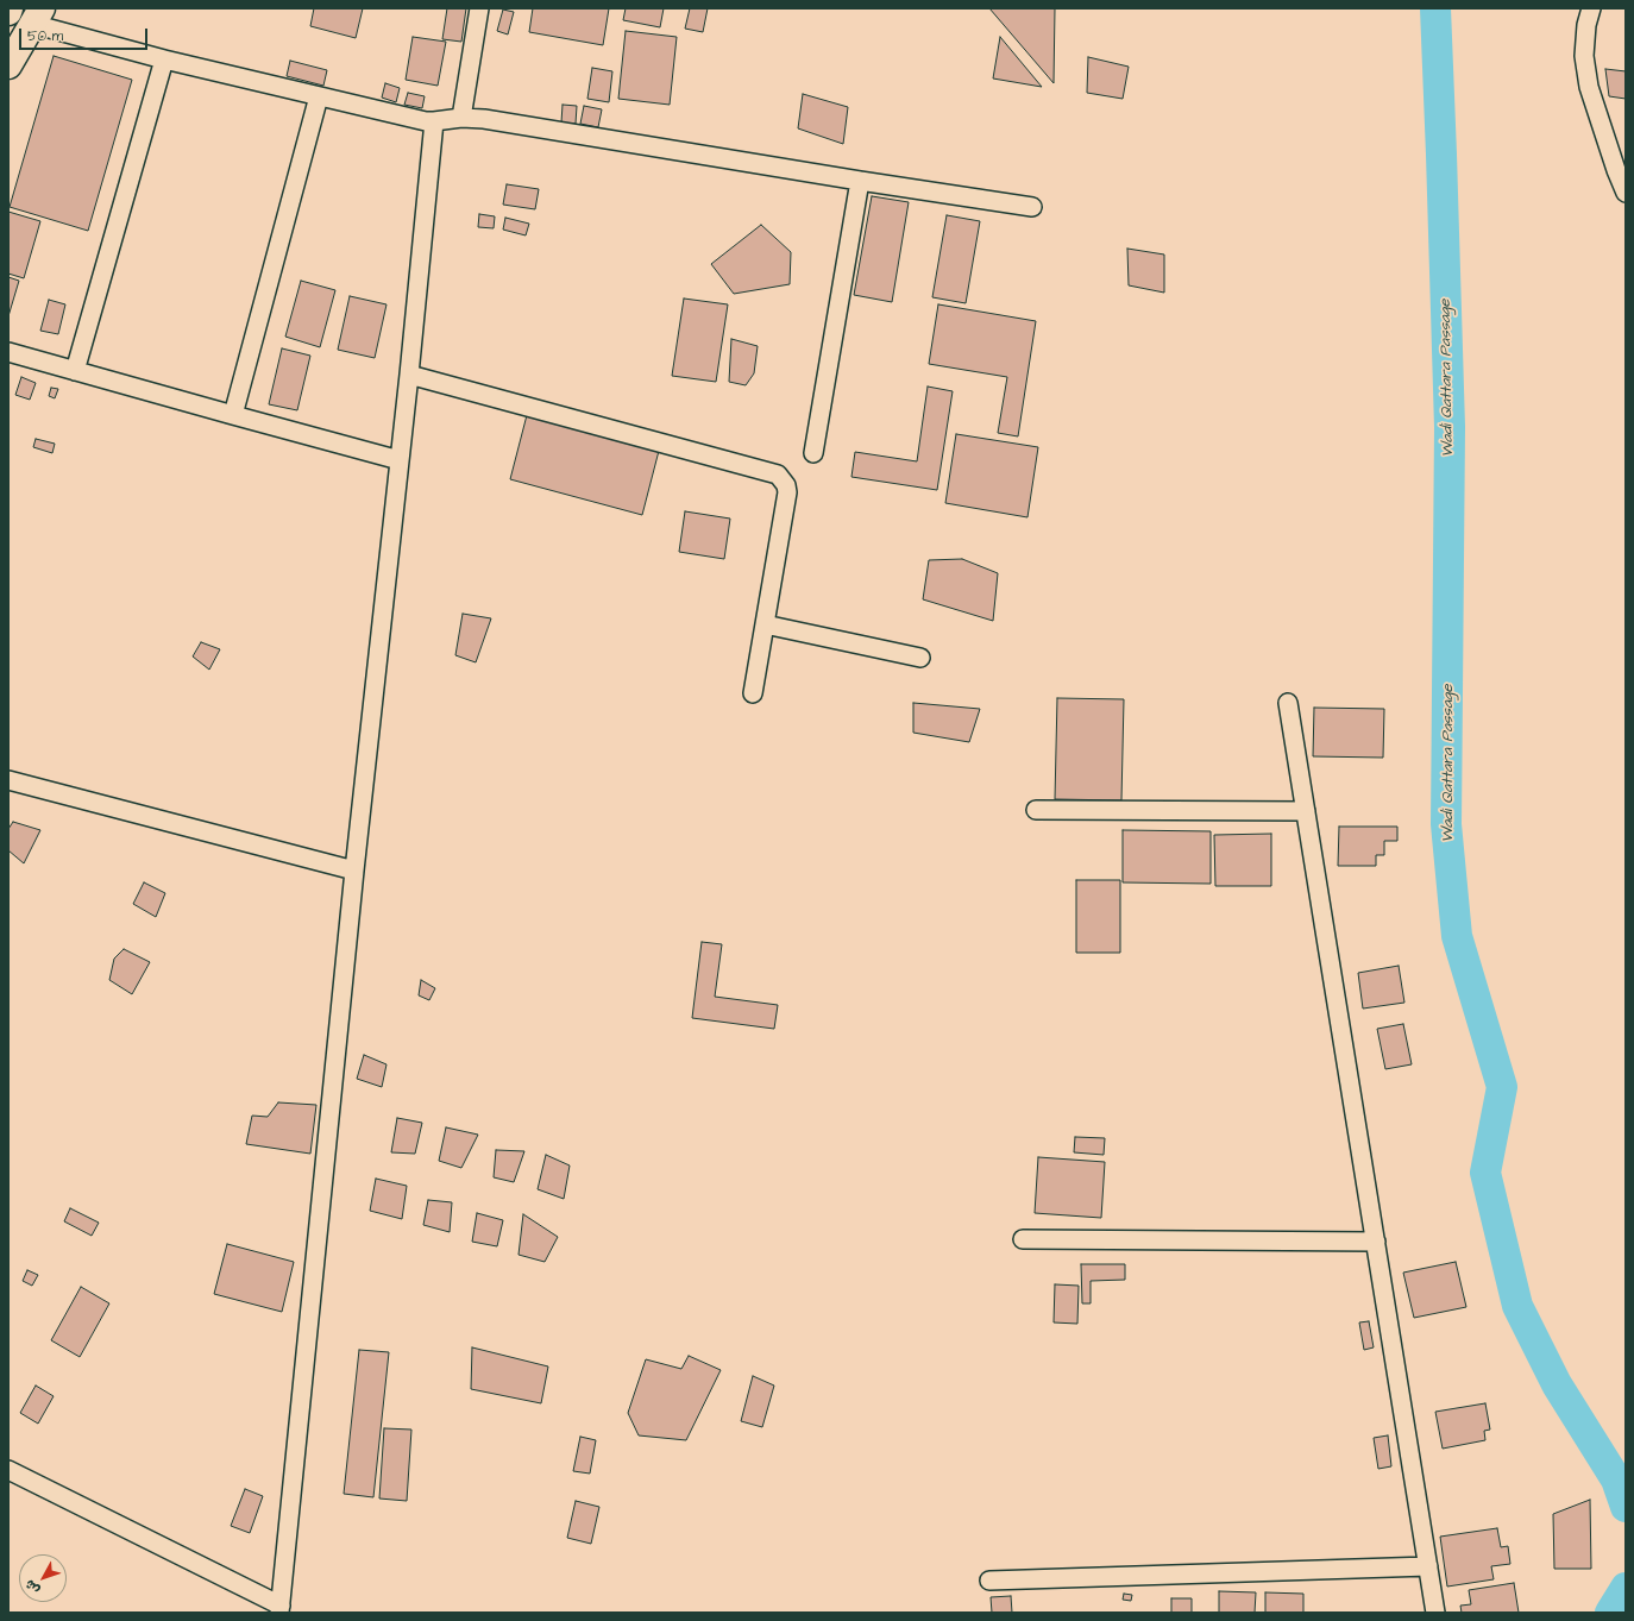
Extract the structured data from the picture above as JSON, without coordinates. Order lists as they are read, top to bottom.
{
  "water": ["Wadi Qattara Passage"],
  "scale_bar": "50 m",
  "north": "bottom left"
}
